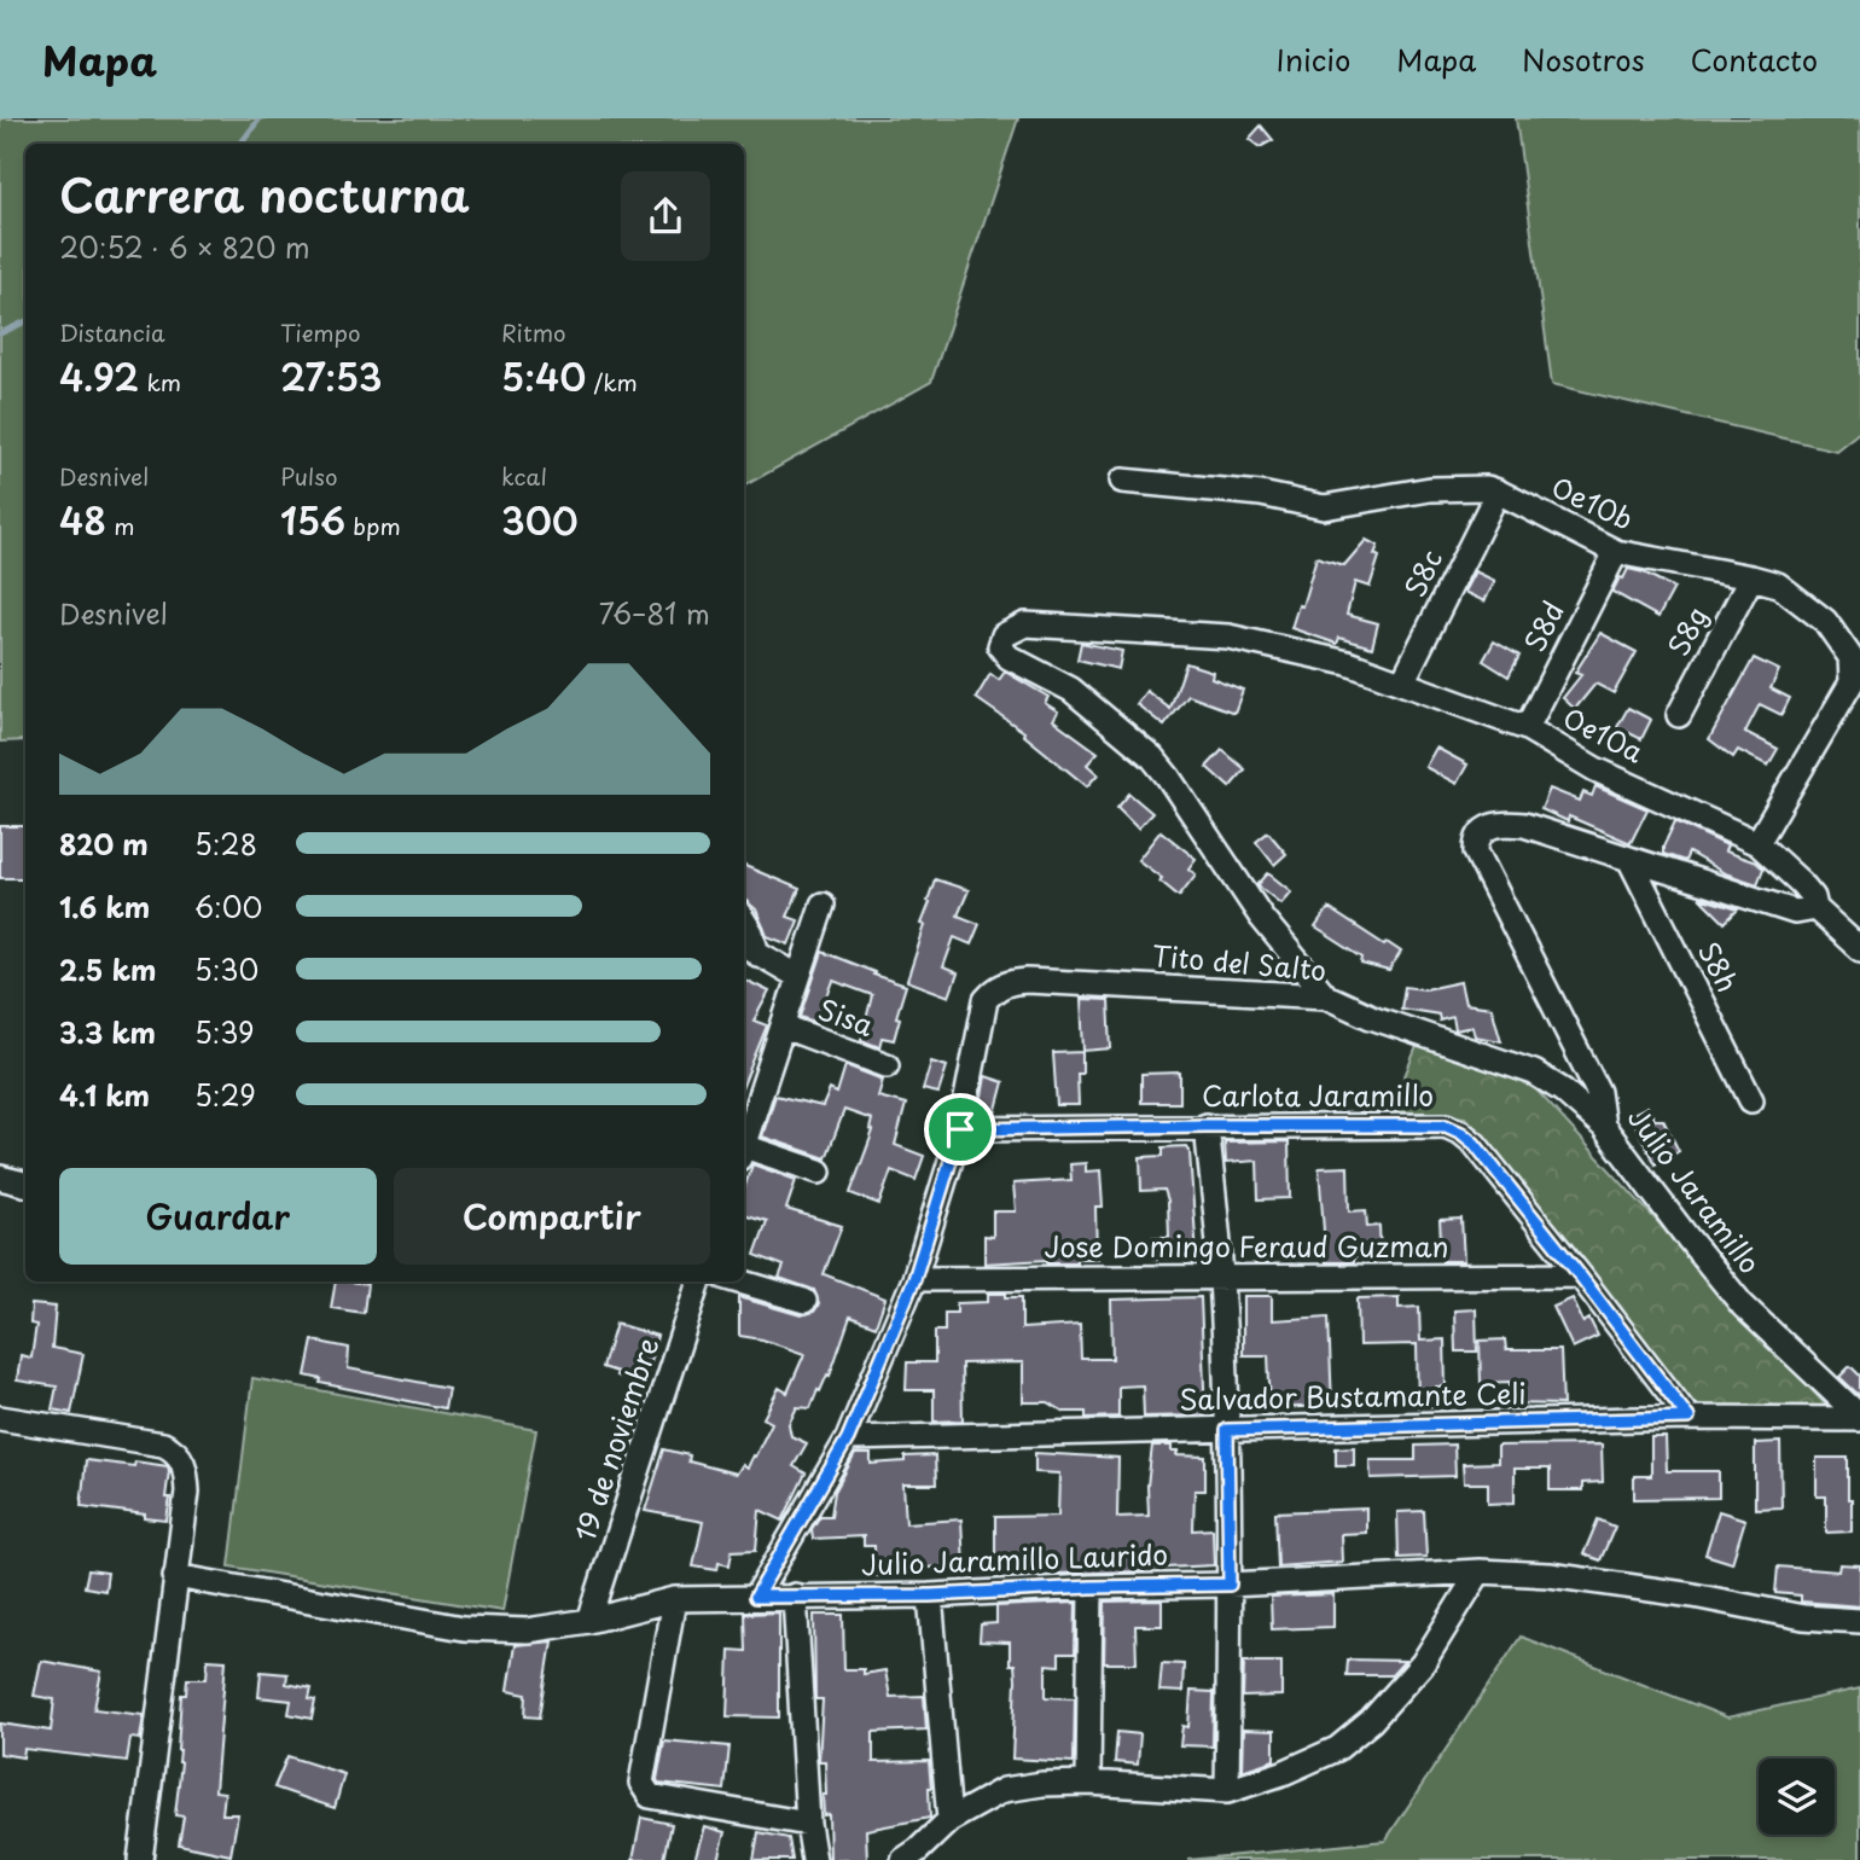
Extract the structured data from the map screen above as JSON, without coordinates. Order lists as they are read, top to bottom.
{
  "streets": {
    "street": [
      "Oe10b",
      "S8c",
      "S8d",
      "S8g",
      "Oe10a",
      "Tito del Salto",
      "S8h",
      "Sisa",
      "Carlota Jaramillo",
      "Julio Jaramillo",
      "Jose Domingo Feraud Guzman",
      "Salvador Bustamante Celi",
      "19 de noviembre",
      "Julio Jaramillo Laurido"
    ]
  },
  "crossings": [
    ["Oe10b", "S8c"],
    ["Oe10b", "S8d"],
    ["Oe10b", "S8g"],
    ["Oe10b", "Oe10a"],
    ["S8c", "Oe10a"],
    ["S8d", "Oe10a"],
    ["Oe10a", "Tito del Salto"],
    ["Tito del Salto", "Carlota Jaramillo"],
    ["Tito del Salto", "Julio Jaramillo"],
    ["S8h", "Julio Jaramillo"],
    ["Carlota Jaramillo", "Jose Domingo Feraud Guzman"],
    ["Carlota Jaramillo", "Salvador Bustamante Celi"],
    ["Julio Jaramillo", "Salvador Bustamante Celi"],
    ["19 de noviembre", "Julio Jaramillo Laurido"]
  ],
  "page": {
    "header": "Mapa",
    "nav": [
      "Inicio",
      "Mapa",
      "Nosotros",
      "Contacto"
    ],
    "heading": ["Carrera nocturna", "20:52 · 6 × 820 m"],
    "stats": [
      ["Distancia", "4.92 km"],
      ["Tiempo", "27:53"],
      ["Ritmo", "5:40 /km"],
      ["Desnivel", "48 m"],
      ["Pulso", "156 bpm"],
      ["kcal", "300"]
    ],
    "chart": ["Desnivel", "76–81 m"],
    "list": [
      {
        "name": "820 m",
        "note": "5:28"
      },
      {
        "name": "1.6 km",
        "note": "6:00"
      },
      {
        "name": "2.5 km",
        "note": "5:30"
      },
      {
        "name": "3.3 km",
        "note": "5:39"
      },
      {
        "name": "4.1 km",
        "note": "5:29"
      }
    ],
    "buttons": ["Guardar", "Compartir"]
  }
}
